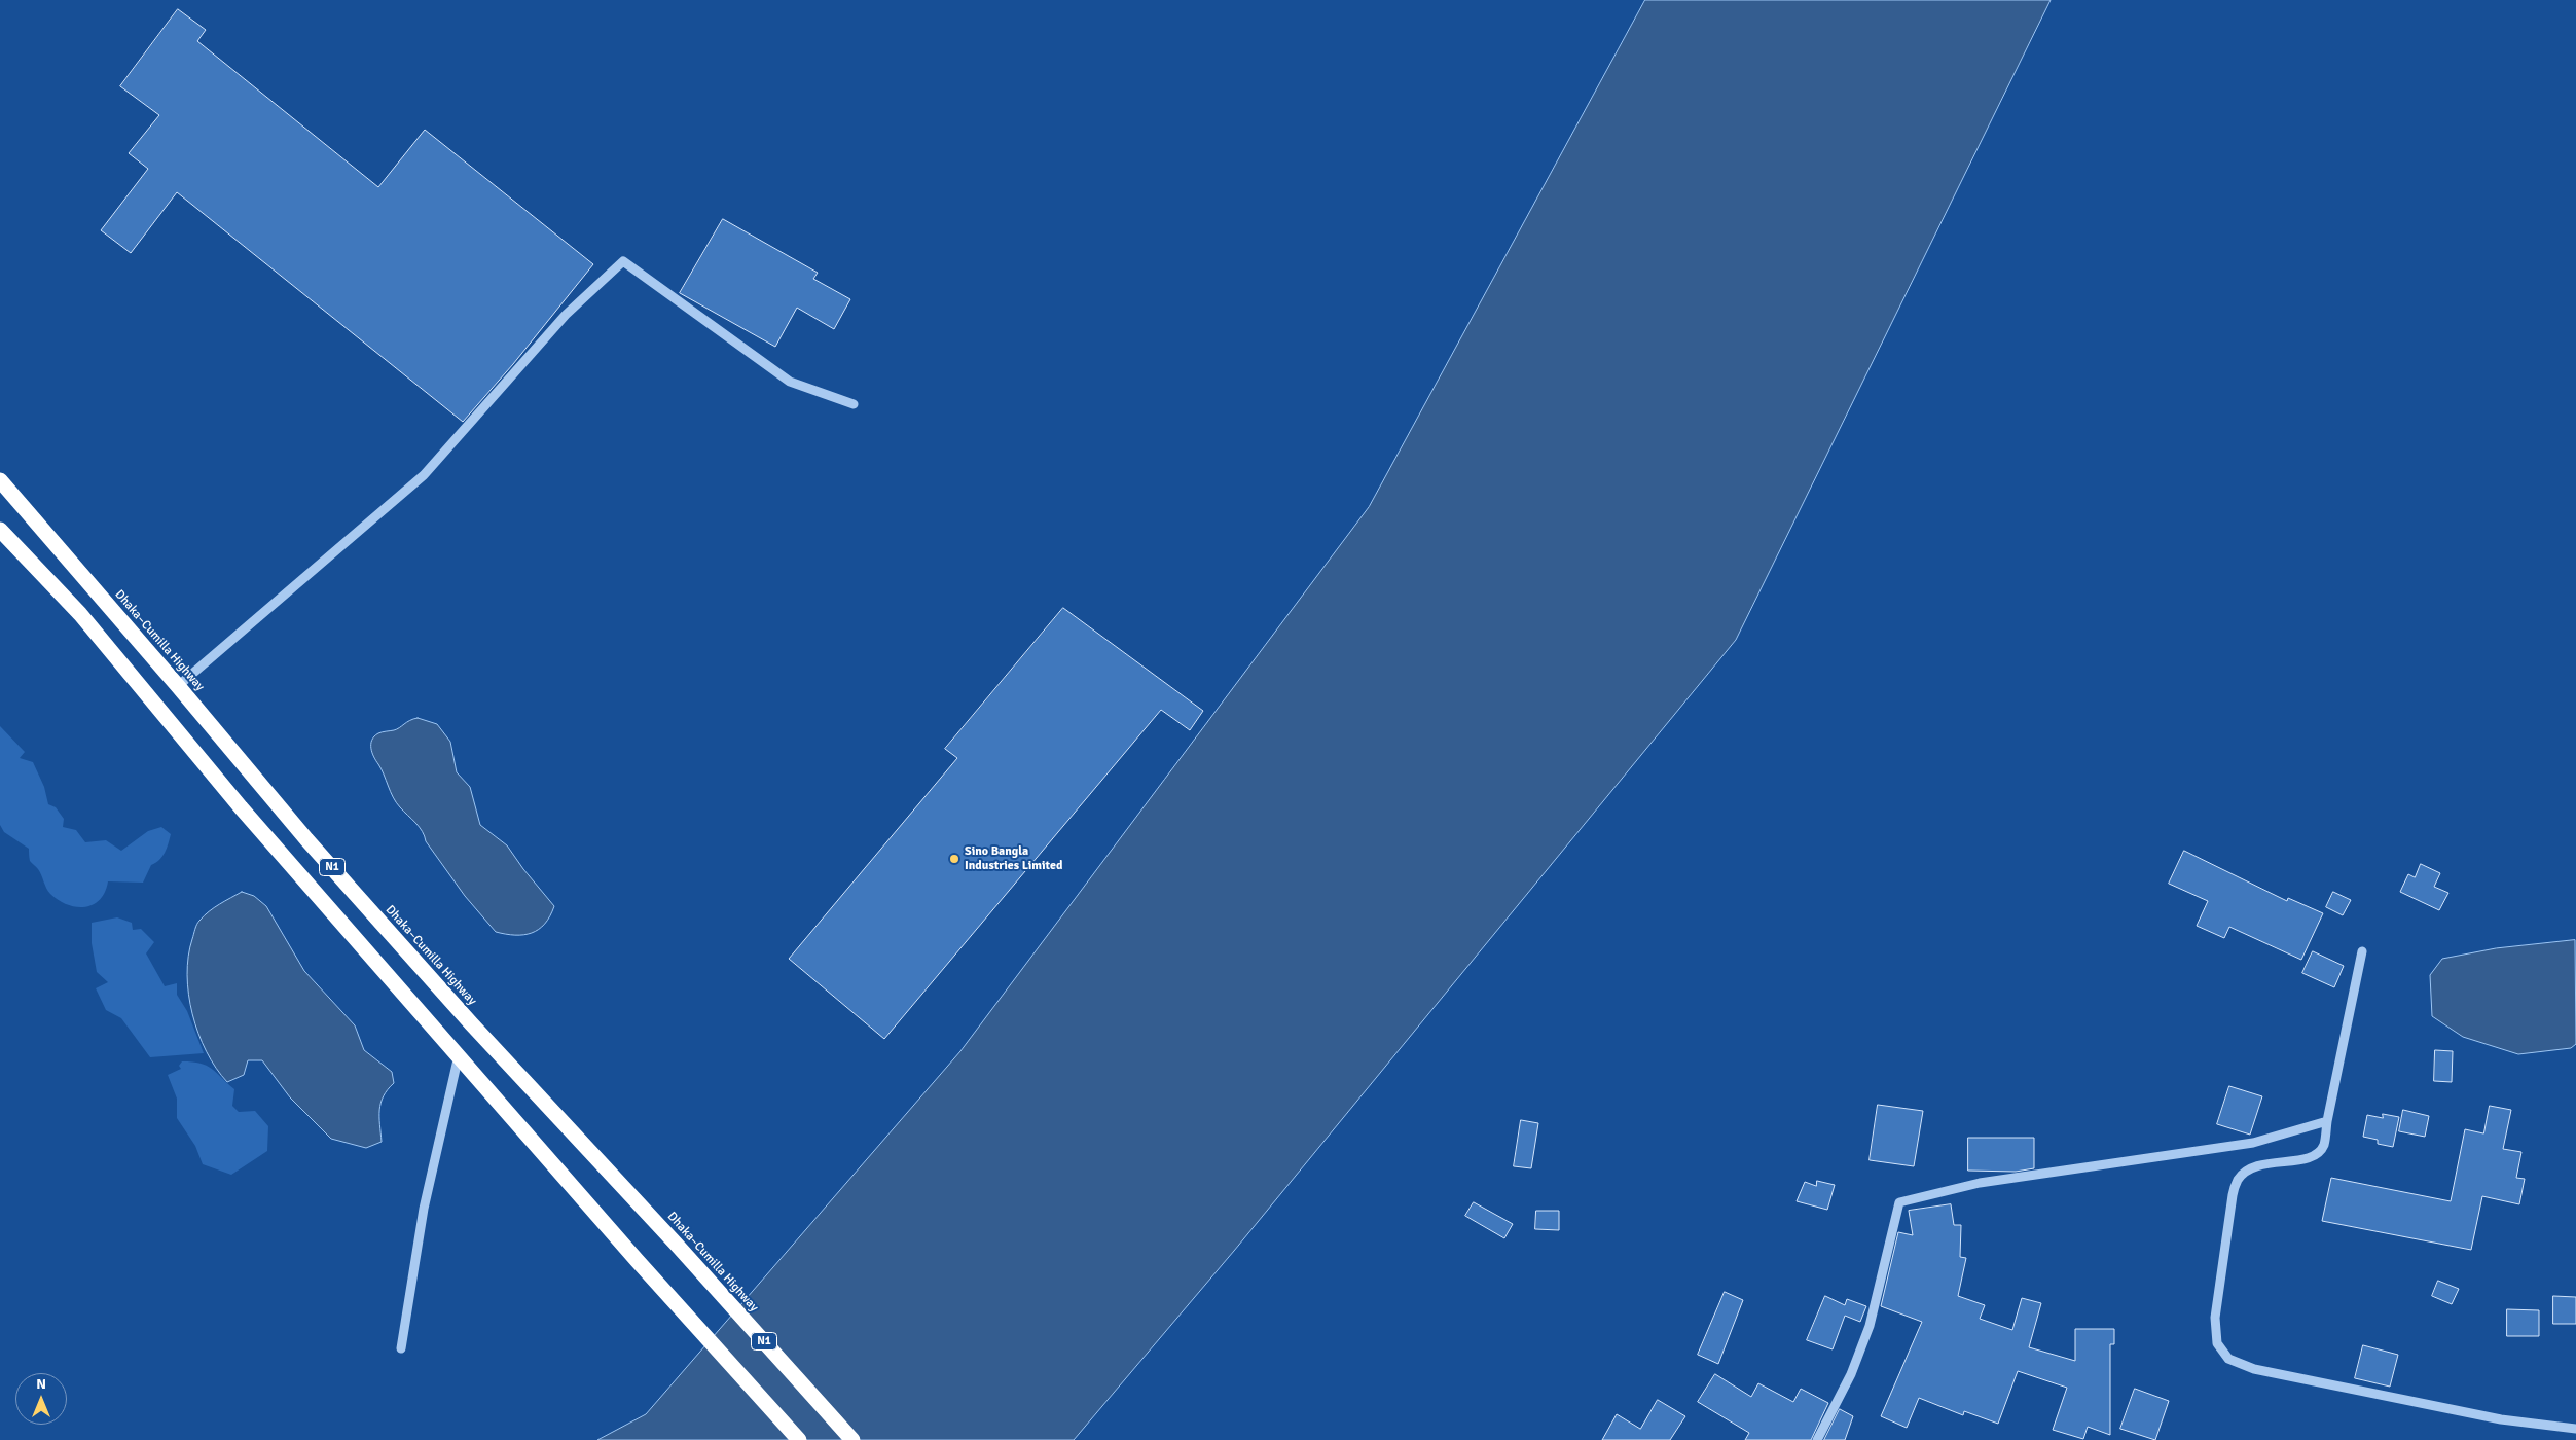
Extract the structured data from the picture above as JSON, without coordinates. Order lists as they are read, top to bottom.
{
  "streets": {
    "highway": ["Dhaka–Cumilla Highway", "N1"]
  },
  "places": ["Sino Bangla Industries Limited"],
  "north": "top"
}
